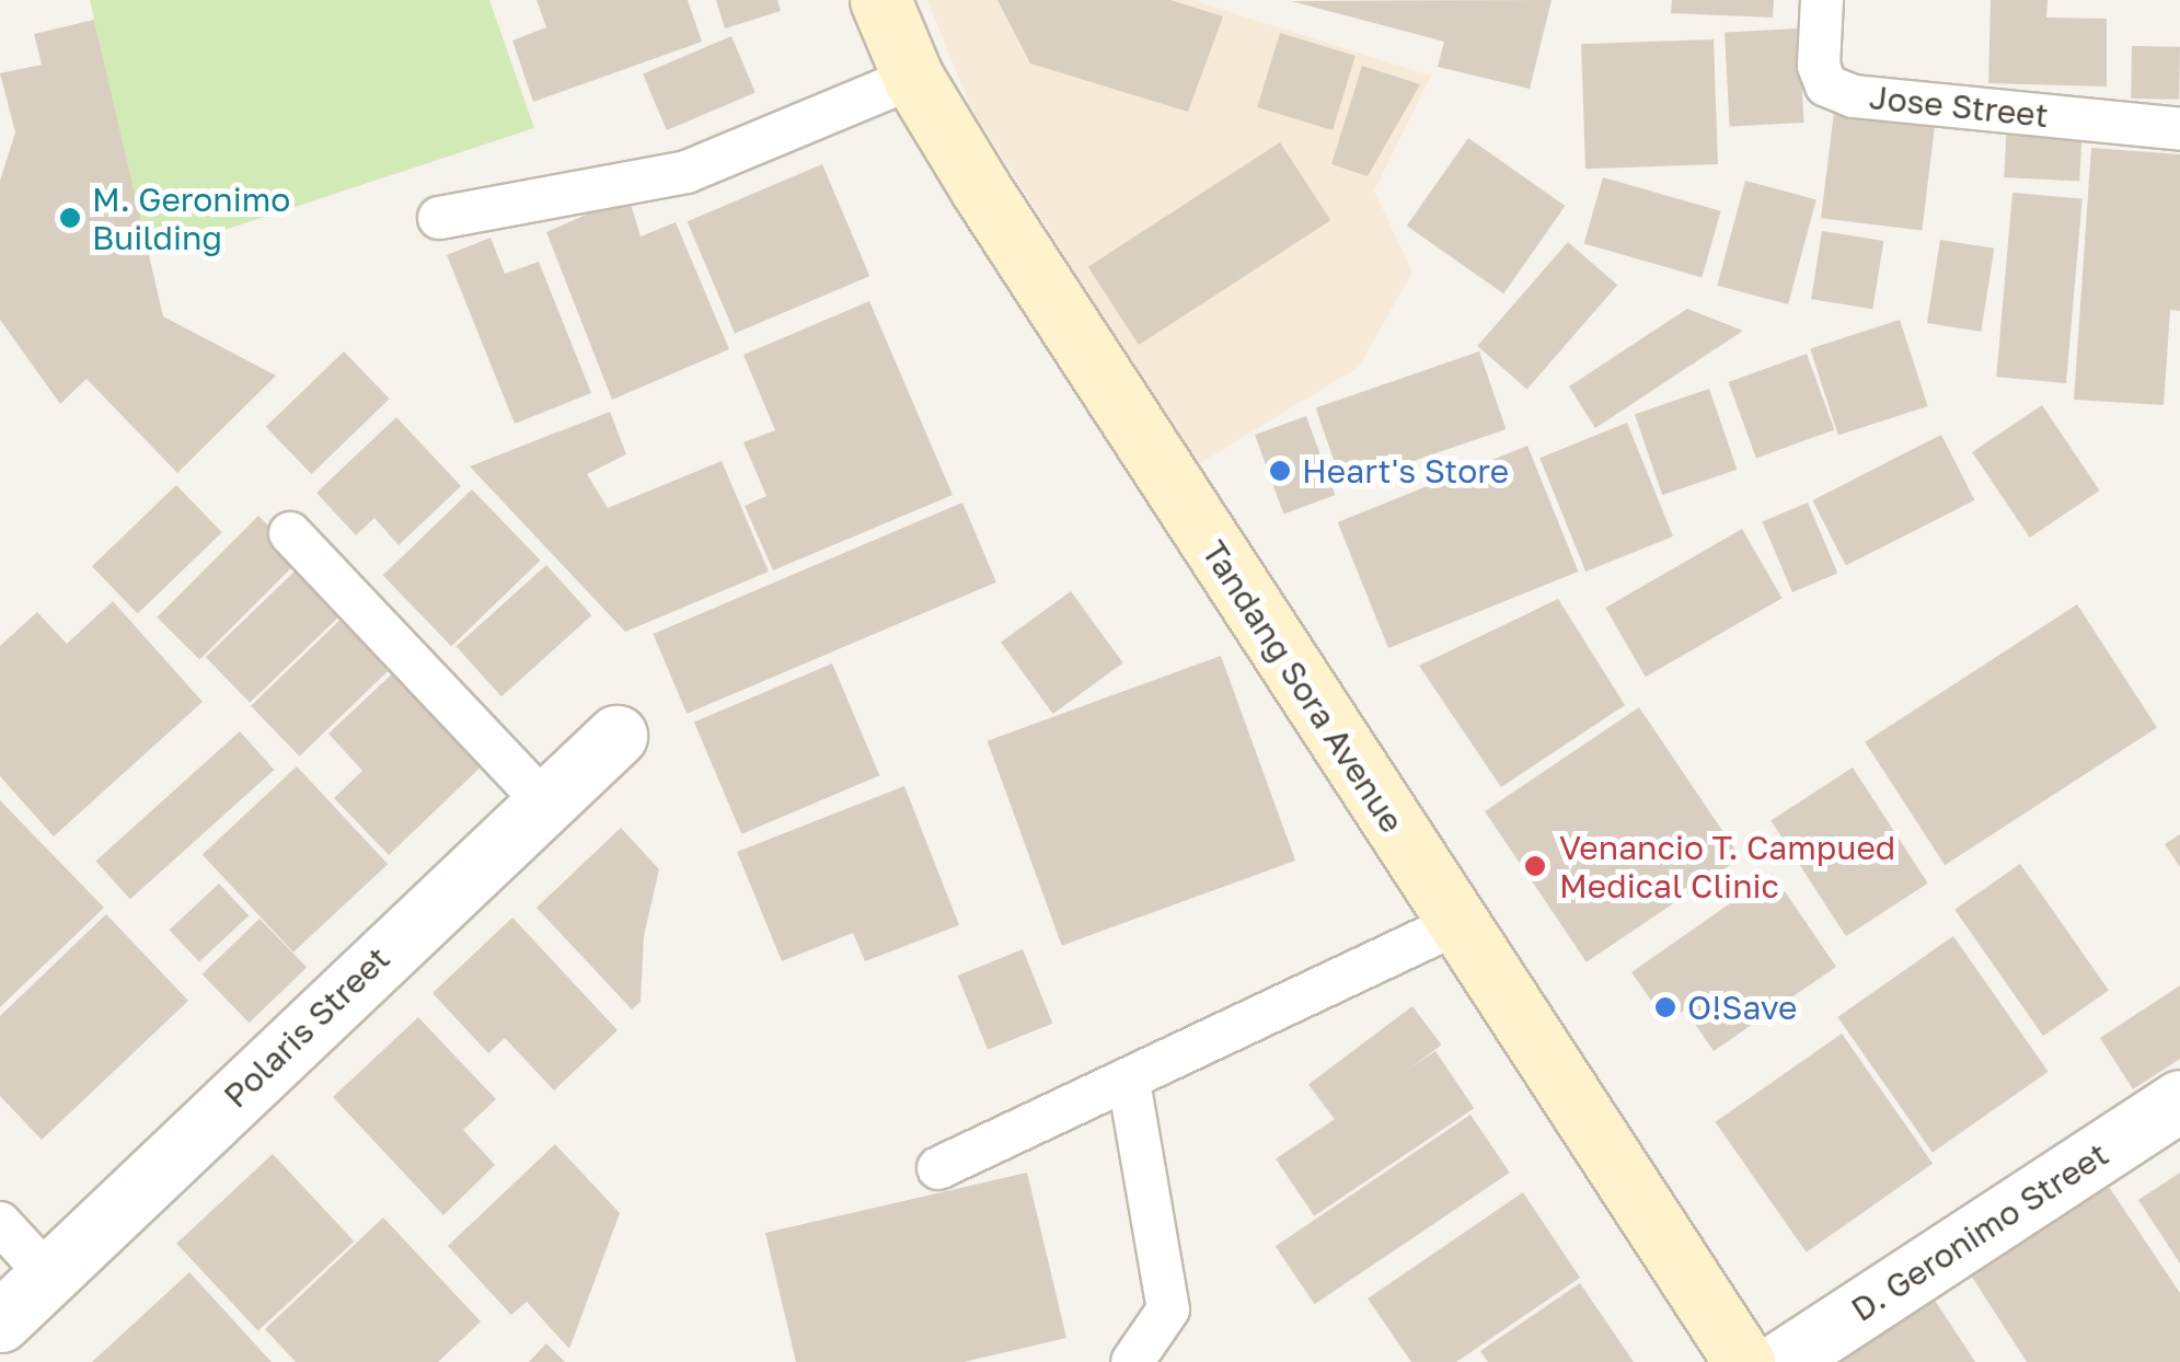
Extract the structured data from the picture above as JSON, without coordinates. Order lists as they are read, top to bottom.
{
  "streets": {
    "main road": ["Tandang Sora Avenue"],
    "street": ["Polaris Street", "D. Geronimo Street"],
    "lane": ["Jose Street"]
  },
  "places": [
    "M. Geronimo Building",
    "Heart's Store",
    "Venancio T. Campued Medical Clinic",
    "O!Save"
  ]
}
